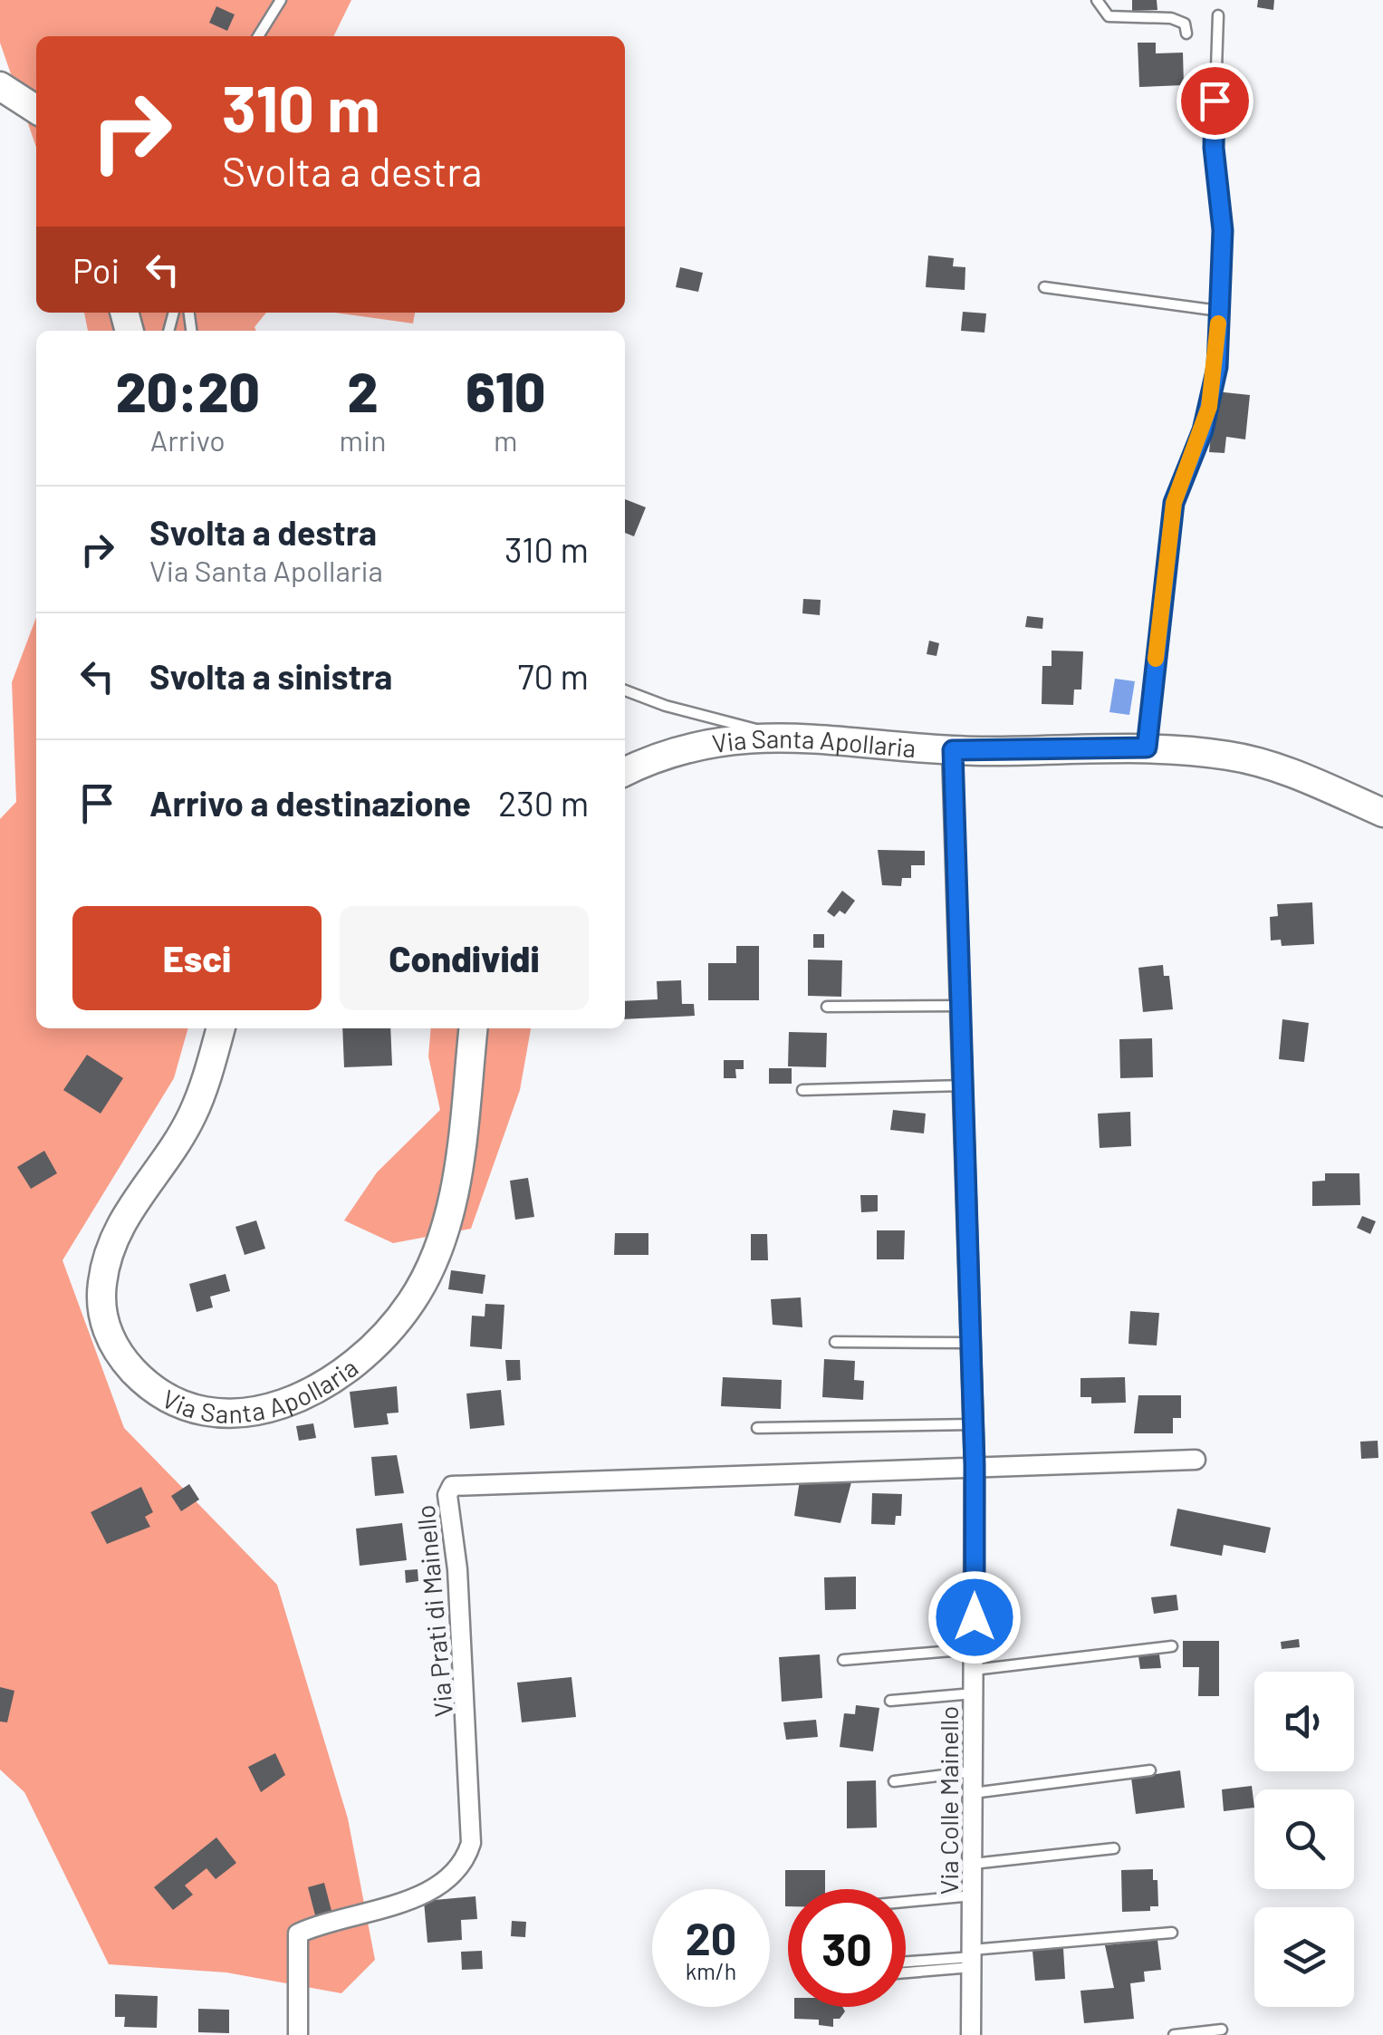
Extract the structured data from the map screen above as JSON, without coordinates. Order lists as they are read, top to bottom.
{
  "streets": {
    "street": ["Via Santa Apollaria", "Via Prati di Mainello", "Via Colle Mainello"]
  },
  "crossings": [
    ["Via Santa Apollaria", "Via Colle Mainello"],
    ["Via Prati di Mainello", "Via Colle Mainello"]
  ],
  "page": {
    "turn": ["310 m", "Svolta a destra"],
    "then": "Poi",
    "eta": [
      "20:20",
      "Arrivo",
      "2",
      "min",
      "610",
      "m"
    ],
    "list": [
      {
        "name": "Svolta a destra",
        "note": "Via Santa Apollaria",
        "value": "310 m"
      },
      {
        "name": "Svolta a sinistra",
        "value": "70 m"
      },
      {
        "name": "Arrivo a destinazione",
        "value": "230 m"
      }
    ],
    "buttons": ["Esci", "Condividi"],
    "speed": "20 km/h",
    "limit": "30"
  }
}
